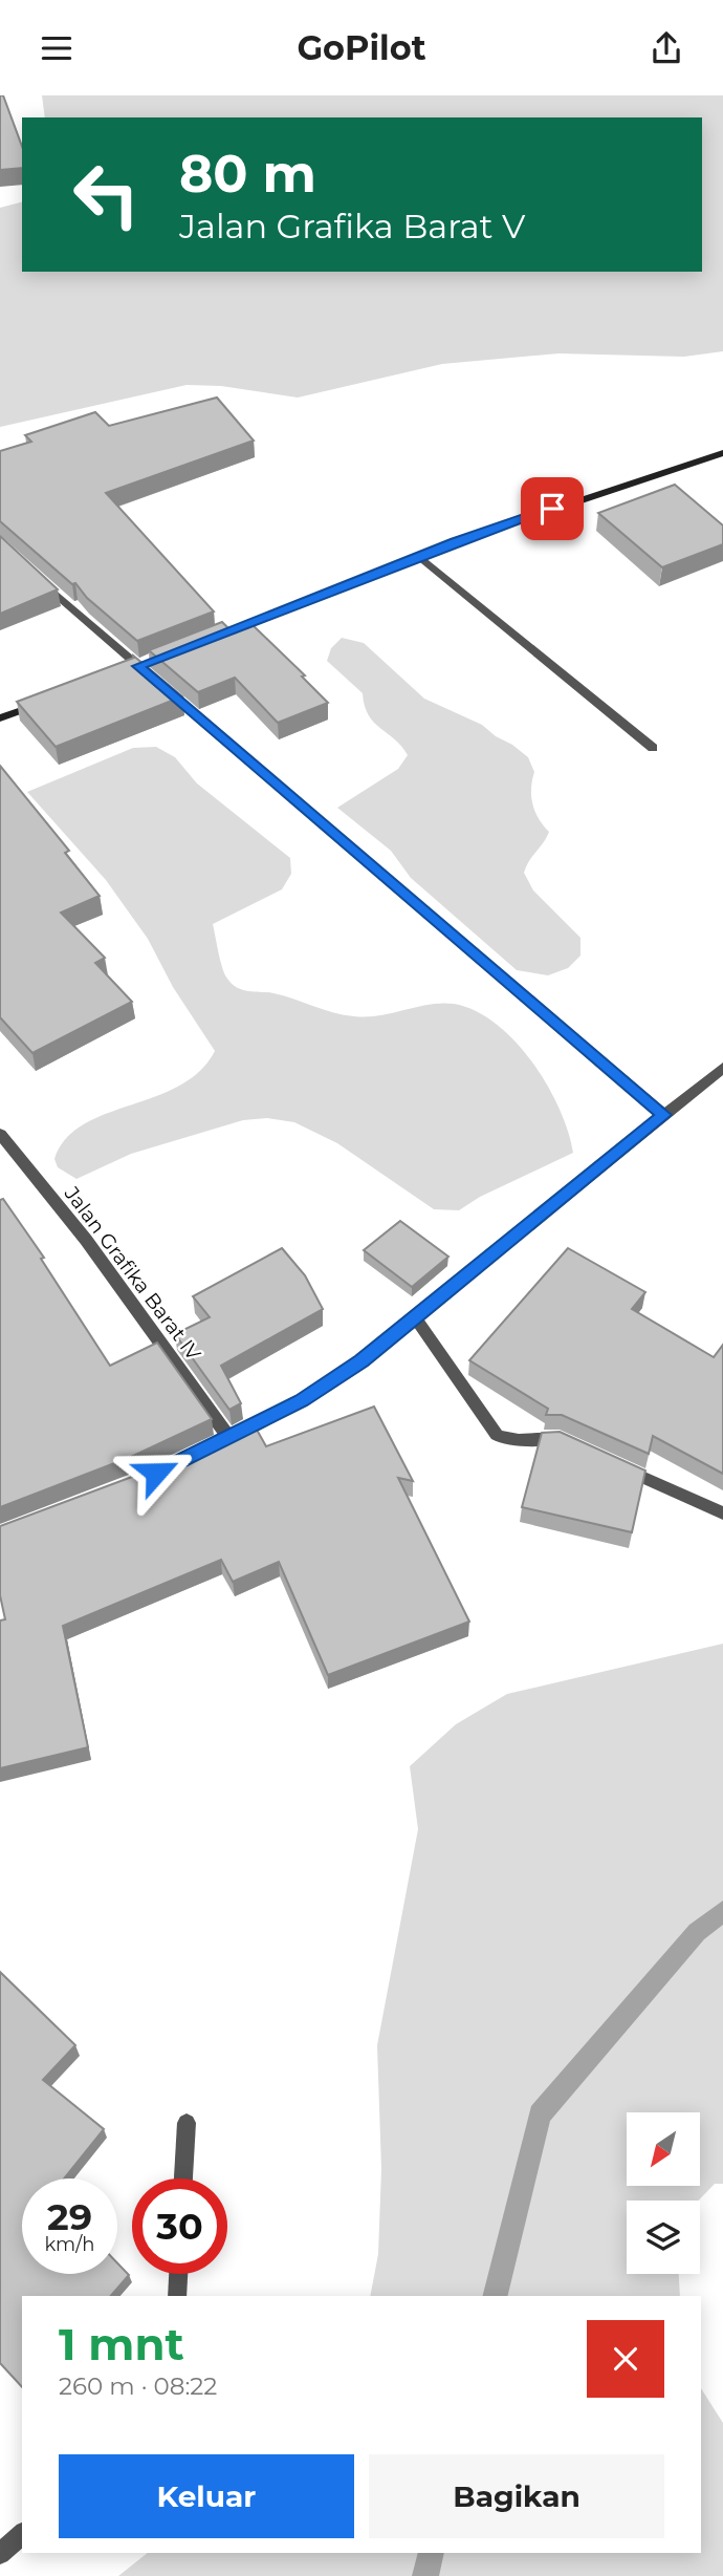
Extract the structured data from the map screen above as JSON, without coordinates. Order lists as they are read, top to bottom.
{
  "streets": {
    "street": ["Jalan Grafika Barat IV"]
  },
  "north": "bottom left",
  "page": {
    "header": "GoPilot",
    "turn": ["80 m", "Jalan Grafika Barat V"],
    "speed": "29 km/h",
    "limit": "30",
    "heading": ["1 mnt", "260 m · 08:22"],
    "buttons": ["Keluar", "Bagikan"]
  }
}
